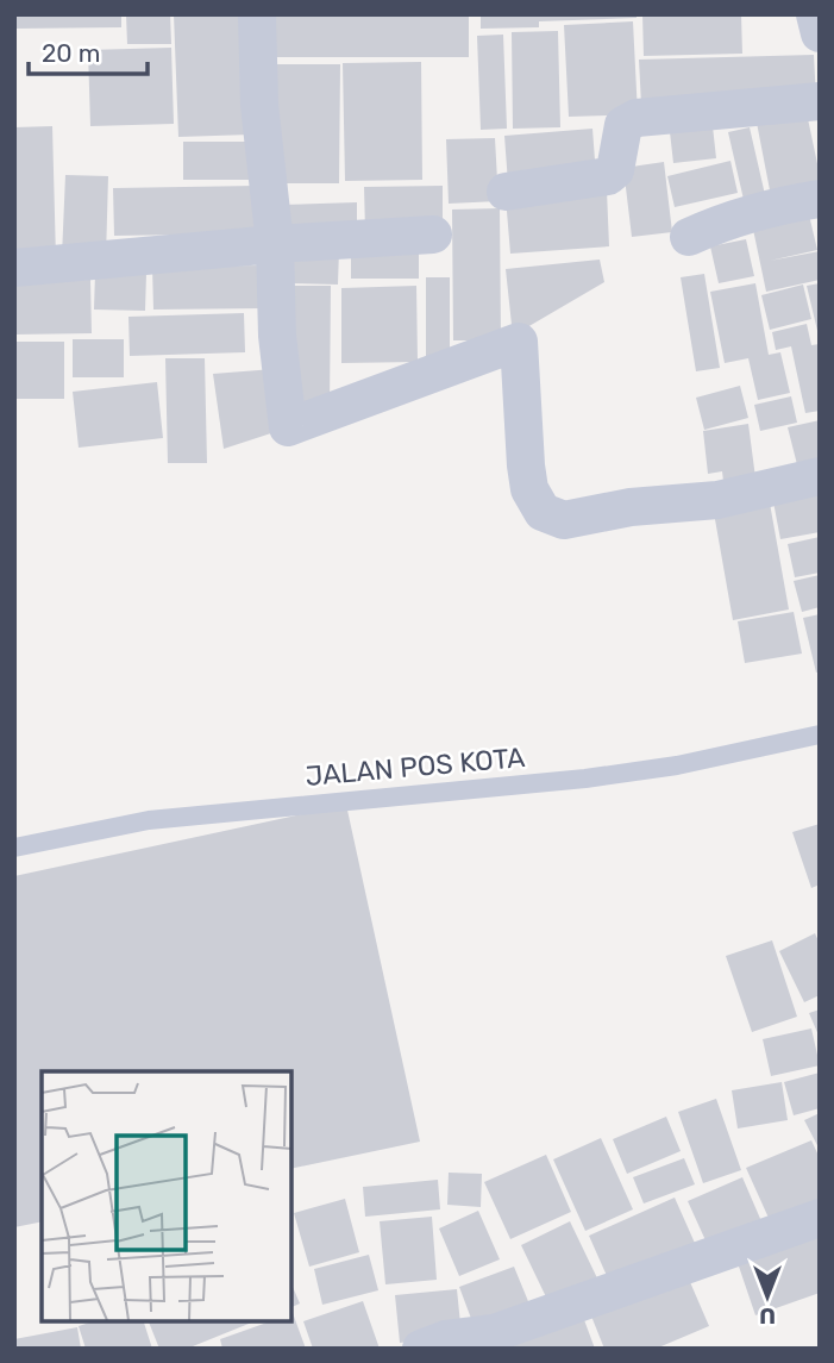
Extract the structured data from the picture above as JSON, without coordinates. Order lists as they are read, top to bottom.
{
  "streets": {
    "lane": ["JALAN POS KOTA"]
  },
  "scale_bar": "20 m",
  "north": "bottom"
}
